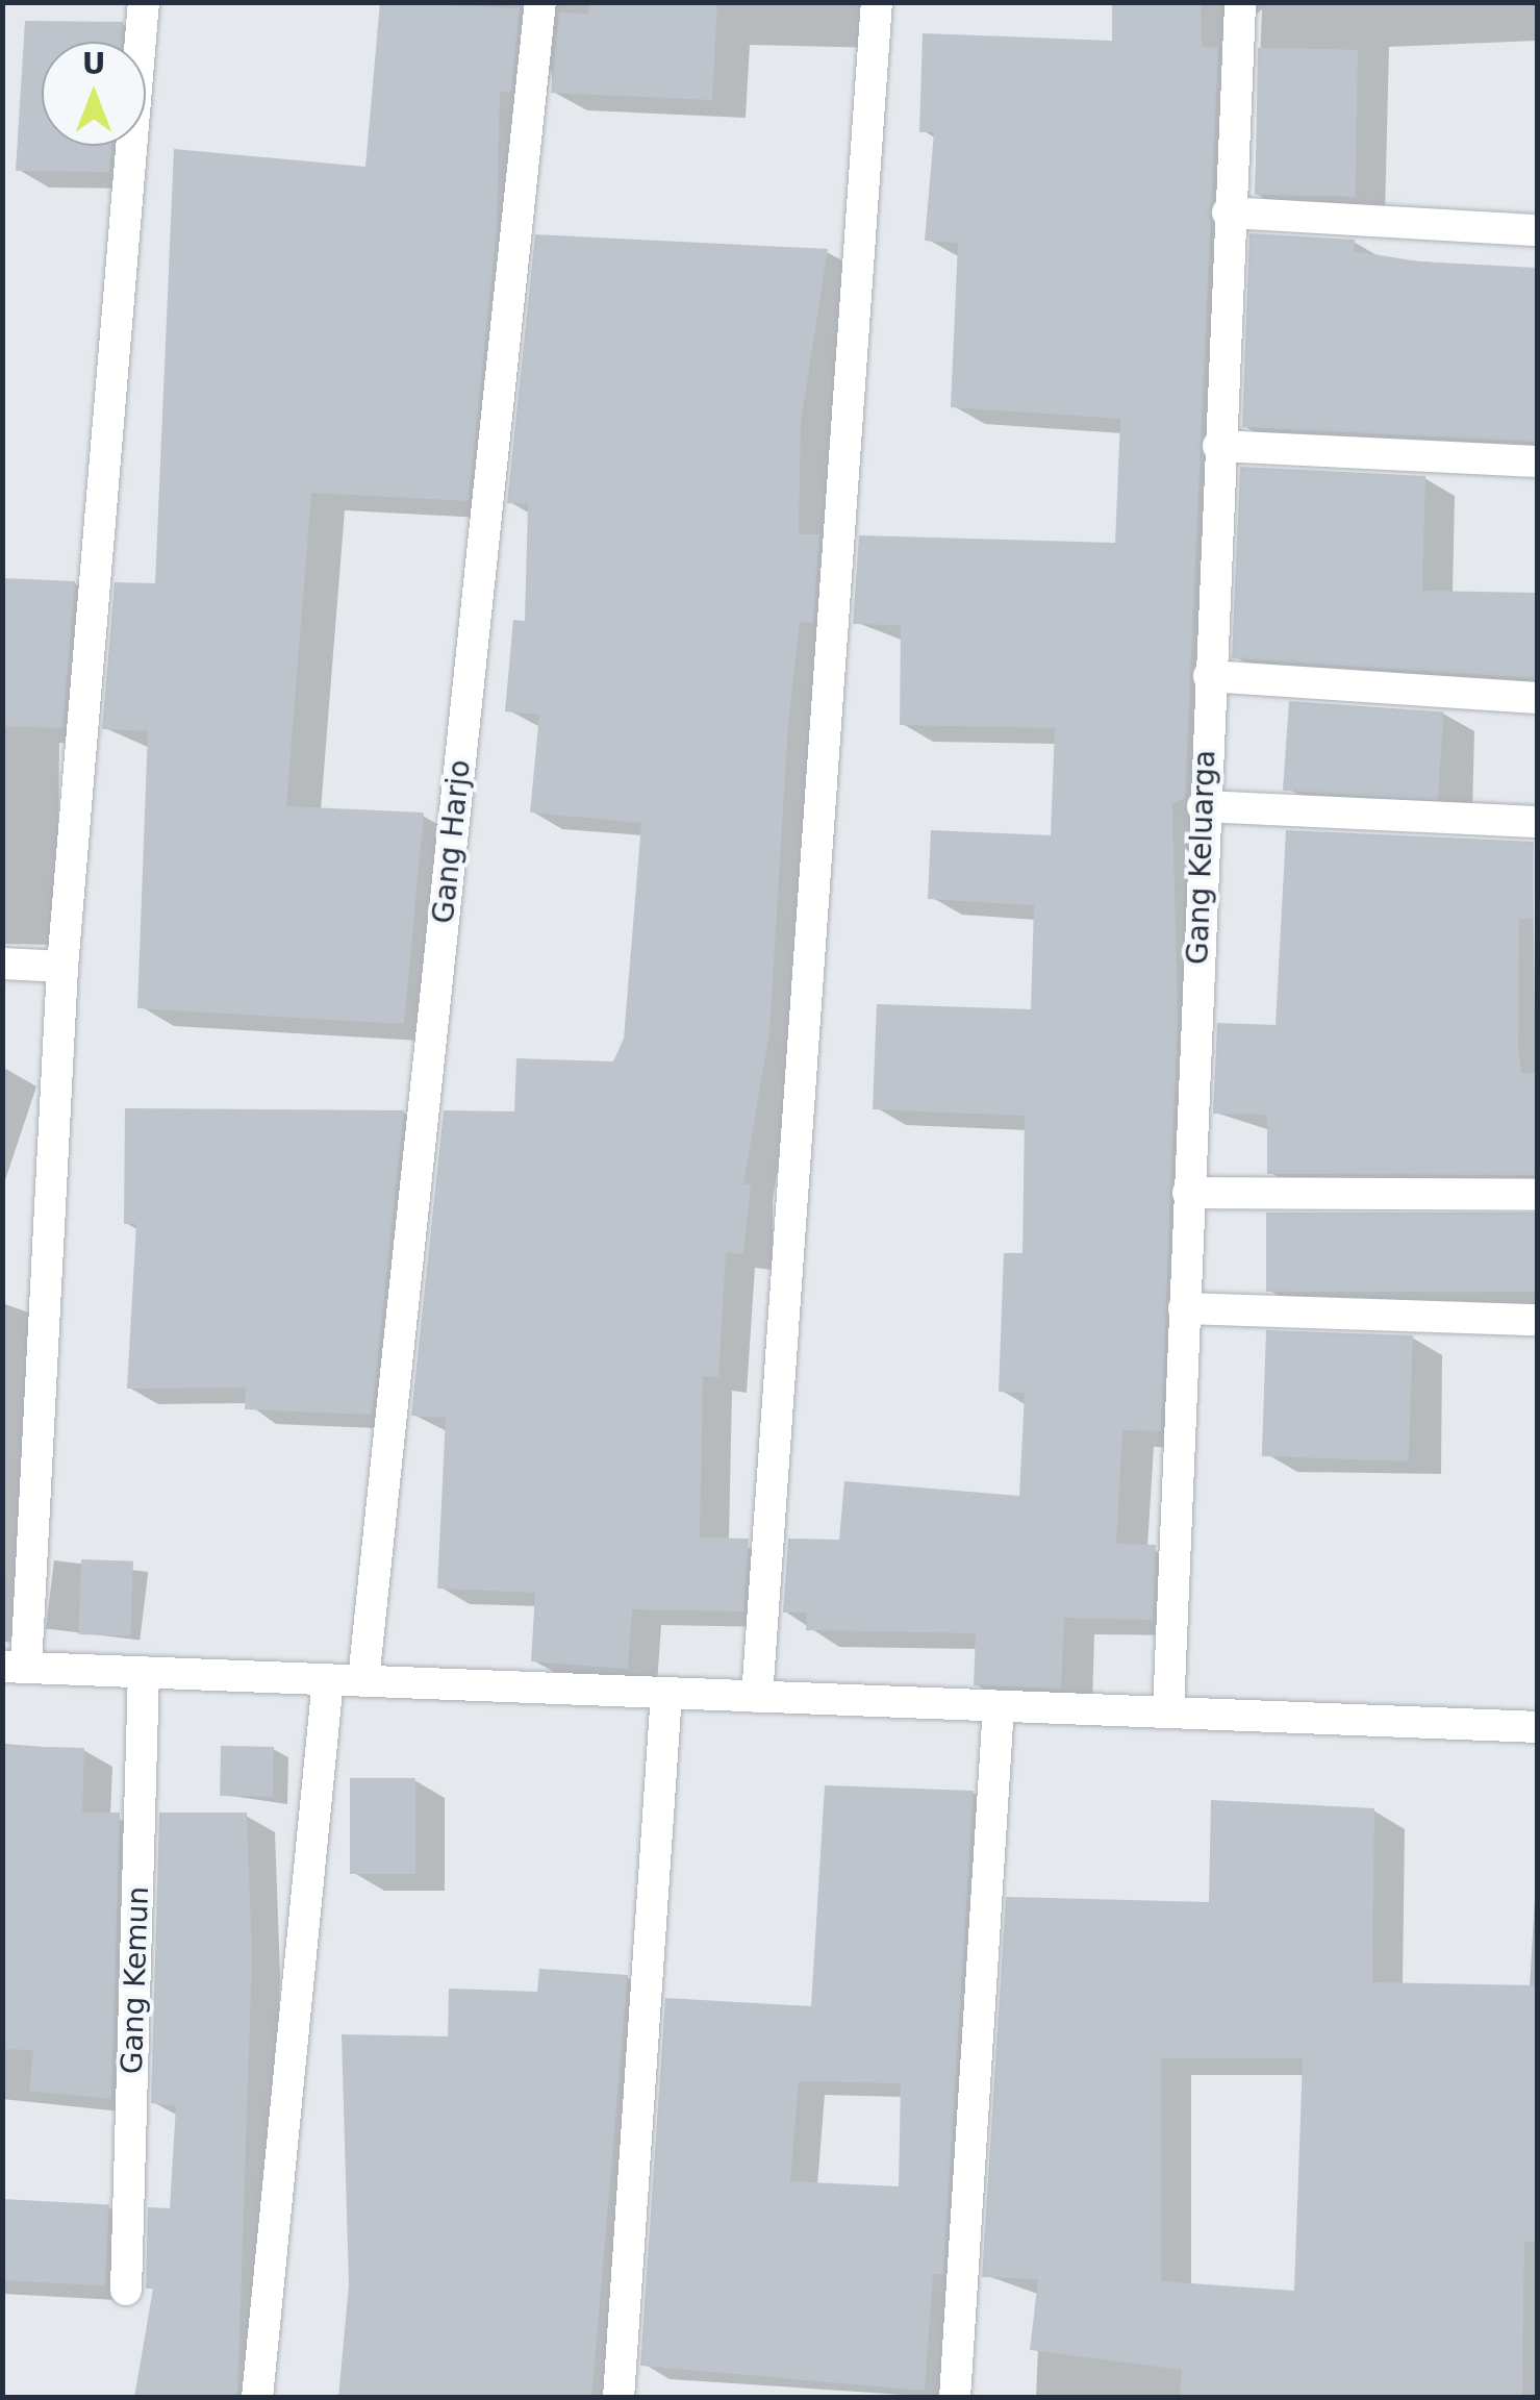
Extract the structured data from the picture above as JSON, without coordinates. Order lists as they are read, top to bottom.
{
  "streets": {
    "street": ["Gang Harjo", "Gang Keluarga", "Gang Kemun"]
  },
  "north": "top"
}
